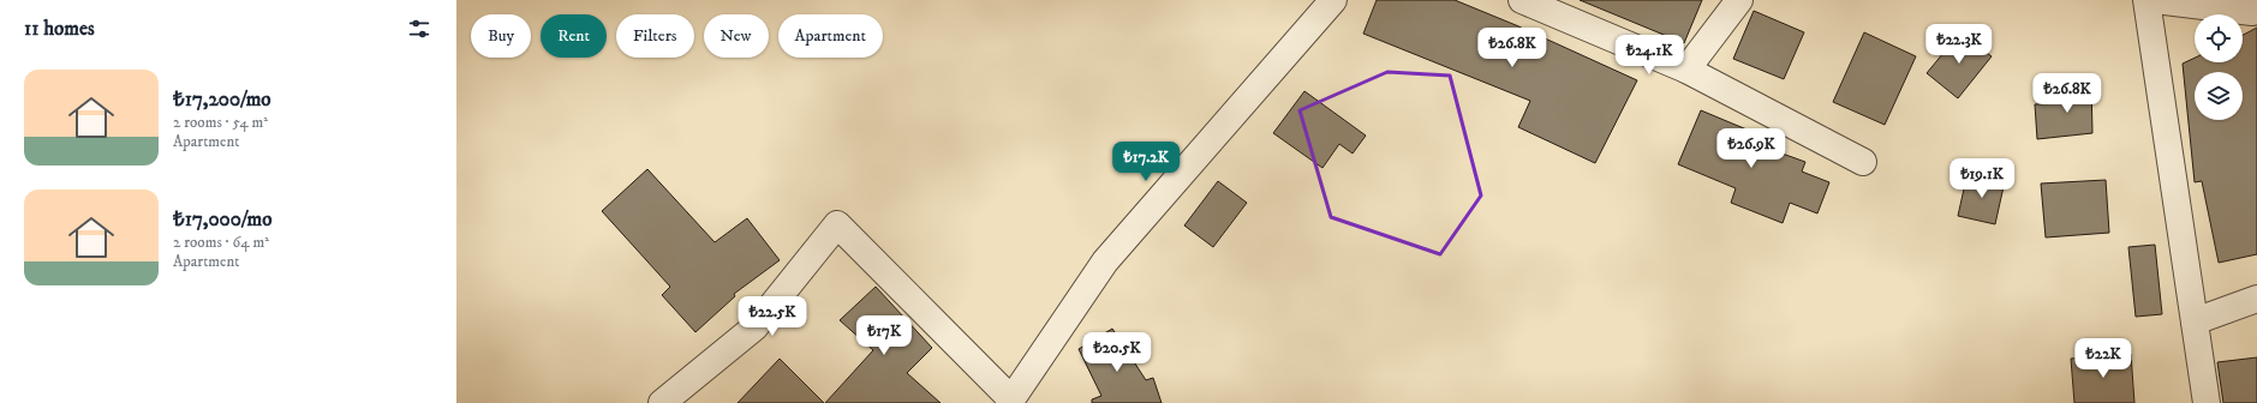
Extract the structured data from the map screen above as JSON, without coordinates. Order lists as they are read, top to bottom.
{
  "page": {
    "heading": "11 homes",
    "chip": [
      "Buy",
      "Rent",
      "Filters",
      "New",
      "Apartment"
    ],
    "price": [
      "₺22.3K",
      "₺26.8K",
      "₺24.1K",
      "₺26.8K",
      "₺26.9K",
      "₺17.2K",
      "₺19.1K",
      "₺22.5K",
      "₺17K",
      "₺20.5K",
      "₺22K"
    ],
    "list": [
      {
        "name": "₺17,200/mo",
        "note": "2 rooms · 54 m² · Apartment"
      },
      {
        "name": "₺17,000/mo",
        "note": "2 rooms · 64 m² · Apartment"
      }
    ]
  }
}
